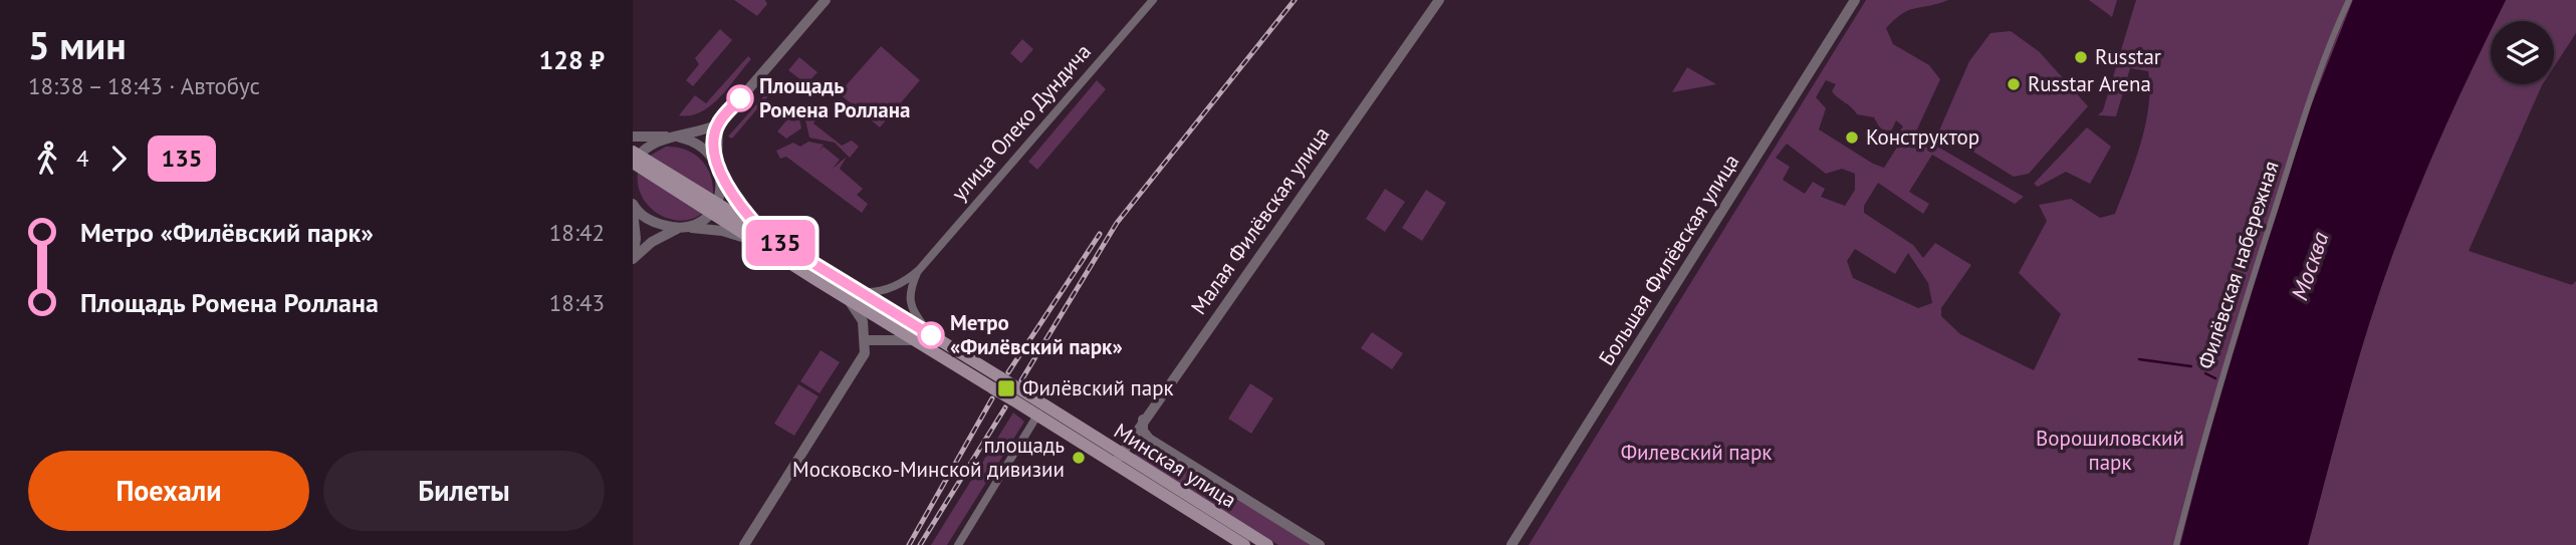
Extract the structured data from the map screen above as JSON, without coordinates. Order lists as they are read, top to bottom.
{
  "streets": {
    "main road": ["Минская улица"],
    "street": [
      "улица Олеко Дундича",
      "Малая Филёвская улица",
      "Большая Филёвская улица",
      "Филёвская набережная"
    ]
  },
  "crossings": [
    ["улица Олеко Дундича", "Минская улица"],
    ["Малая Филёвская улица", "Минская улица"]
  ],
  "water": ["Москва"],
  "parks": ["Ворошиловский парк", "Филевский парк"],
  "places": {
    "other": [
      "Russtar",
      "Russtar Arena",
      "Площадь Ромена Роллана",
      "Конструктор",
      "Метро «Филёвский парк»",
      "площадь Московско-Минской дивизии"
    ],
    "transit": ["Филёвский парк"]
  },
  "lines": ["bus line 135"],
  "page": {
    "heading": ["5 мин", "18:38 – 18:43 · Автобус", "128 ₽"],
    "on_map": "135",
    "legs": ["4", "135"],
    "list": [
      {
        "name": "Метро «Филёвский парк»",
        "value": "18:42"
      },
      {
        "name": "Площадь Ромена Роллана",
        "value": "18:43"
      }
    ],
    "buttons": ["Поехали", "Билеты"]
  }
}
